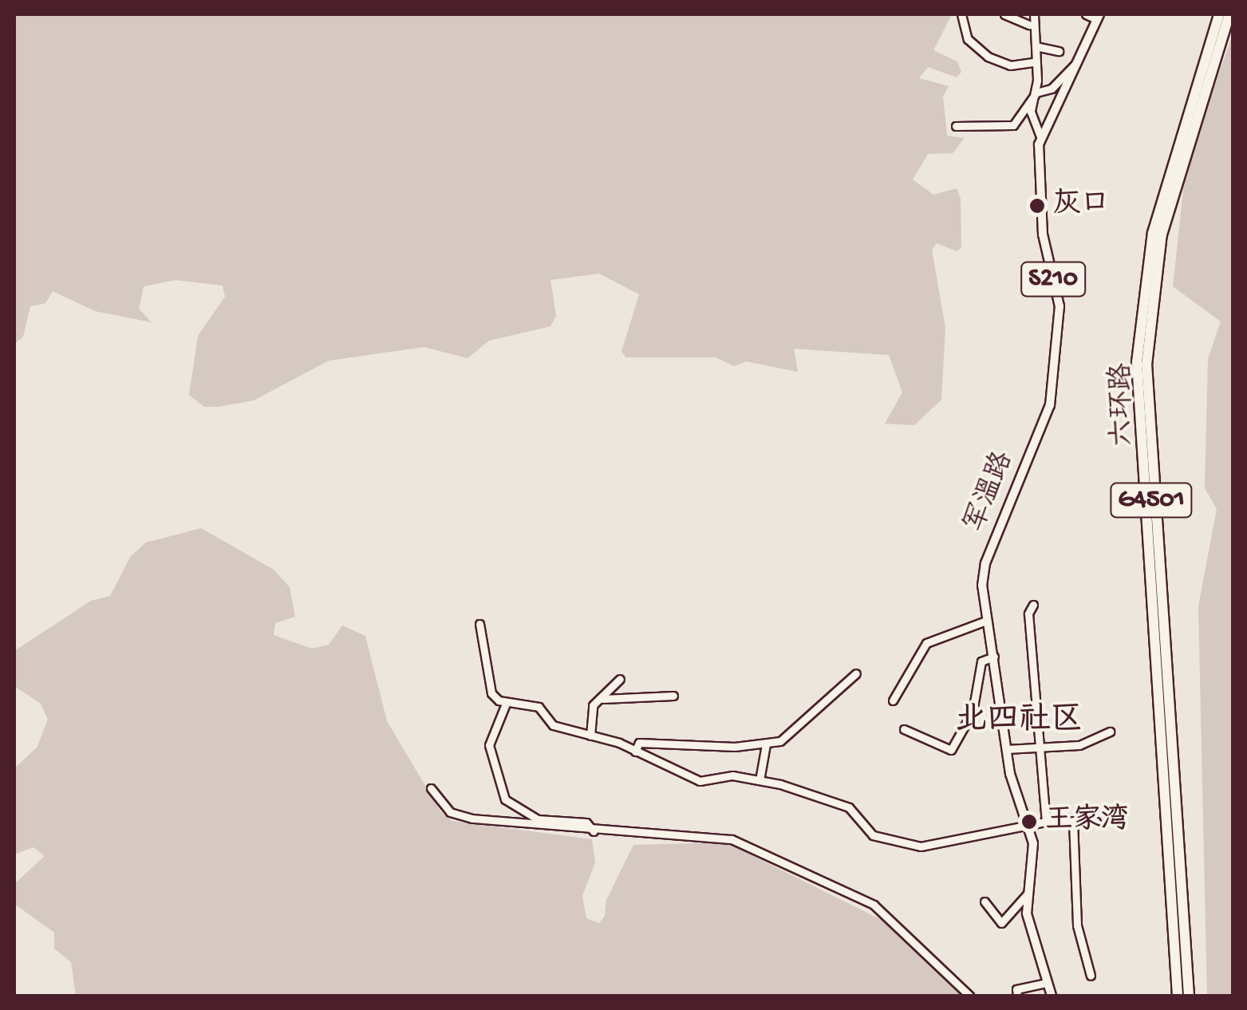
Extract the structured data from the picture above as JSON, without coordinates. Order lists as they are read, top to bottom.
{
  "streets": {
    "highway": ["六环路", "G4501"],
    "main road": ["S210", "军温路"]
  },
  "districts": ["北四社区"],
  "places": ["灰口", "王家湾"]
}
